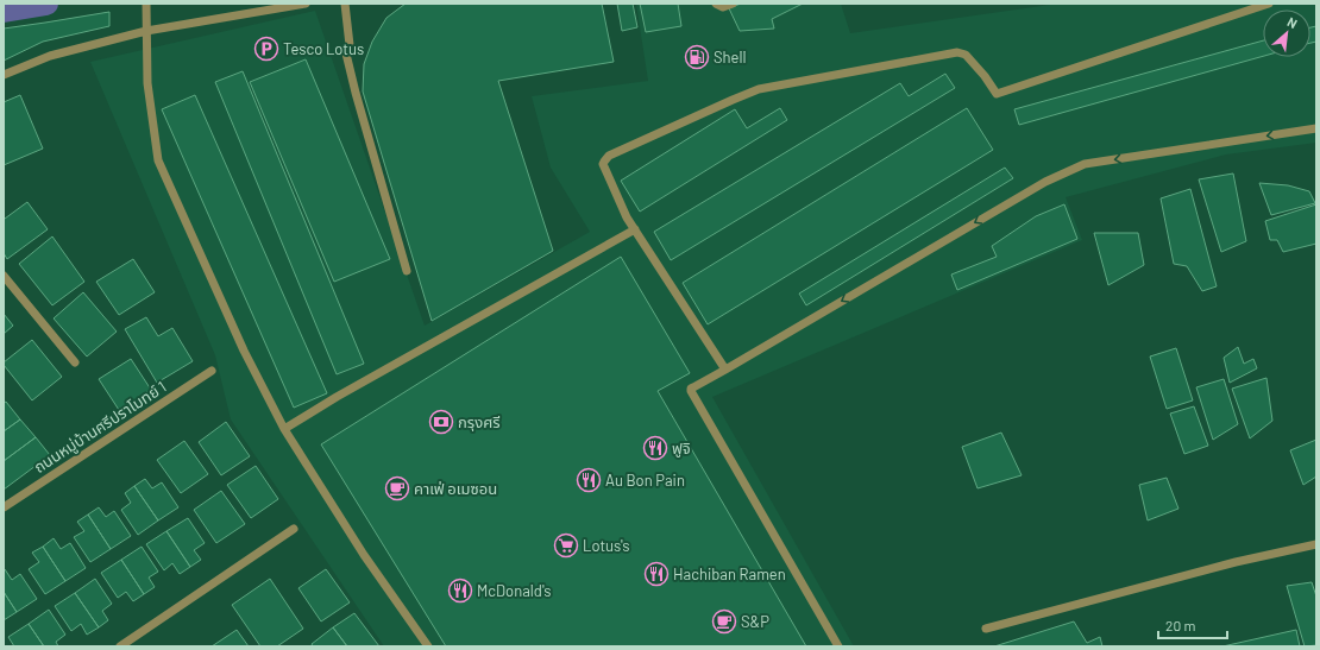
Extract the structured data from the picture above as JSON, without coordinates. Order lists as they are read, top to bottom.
{
  "streets": {
    "street": ["ถนนหมู่บ้านศรีปราโมทย์ 1"]
  },
  "places": {
    "parking": ["Tesco Lotus"],
    "fuel station": ["Shell"],
    "bank": ["กรุงศรี"],
    "restaurant": [
      "ฟูจิ",
      "Au Bon Pain",
      "Hachiban Ramen",
      "McDonald's"
    ],
    "cafe": ["คาเฟ่ อเมซอน", "S&P"],
    "supermarket": ["Lotus's"]
  },
  "scale_bar": "20 m",
  "north": "top right"
}
